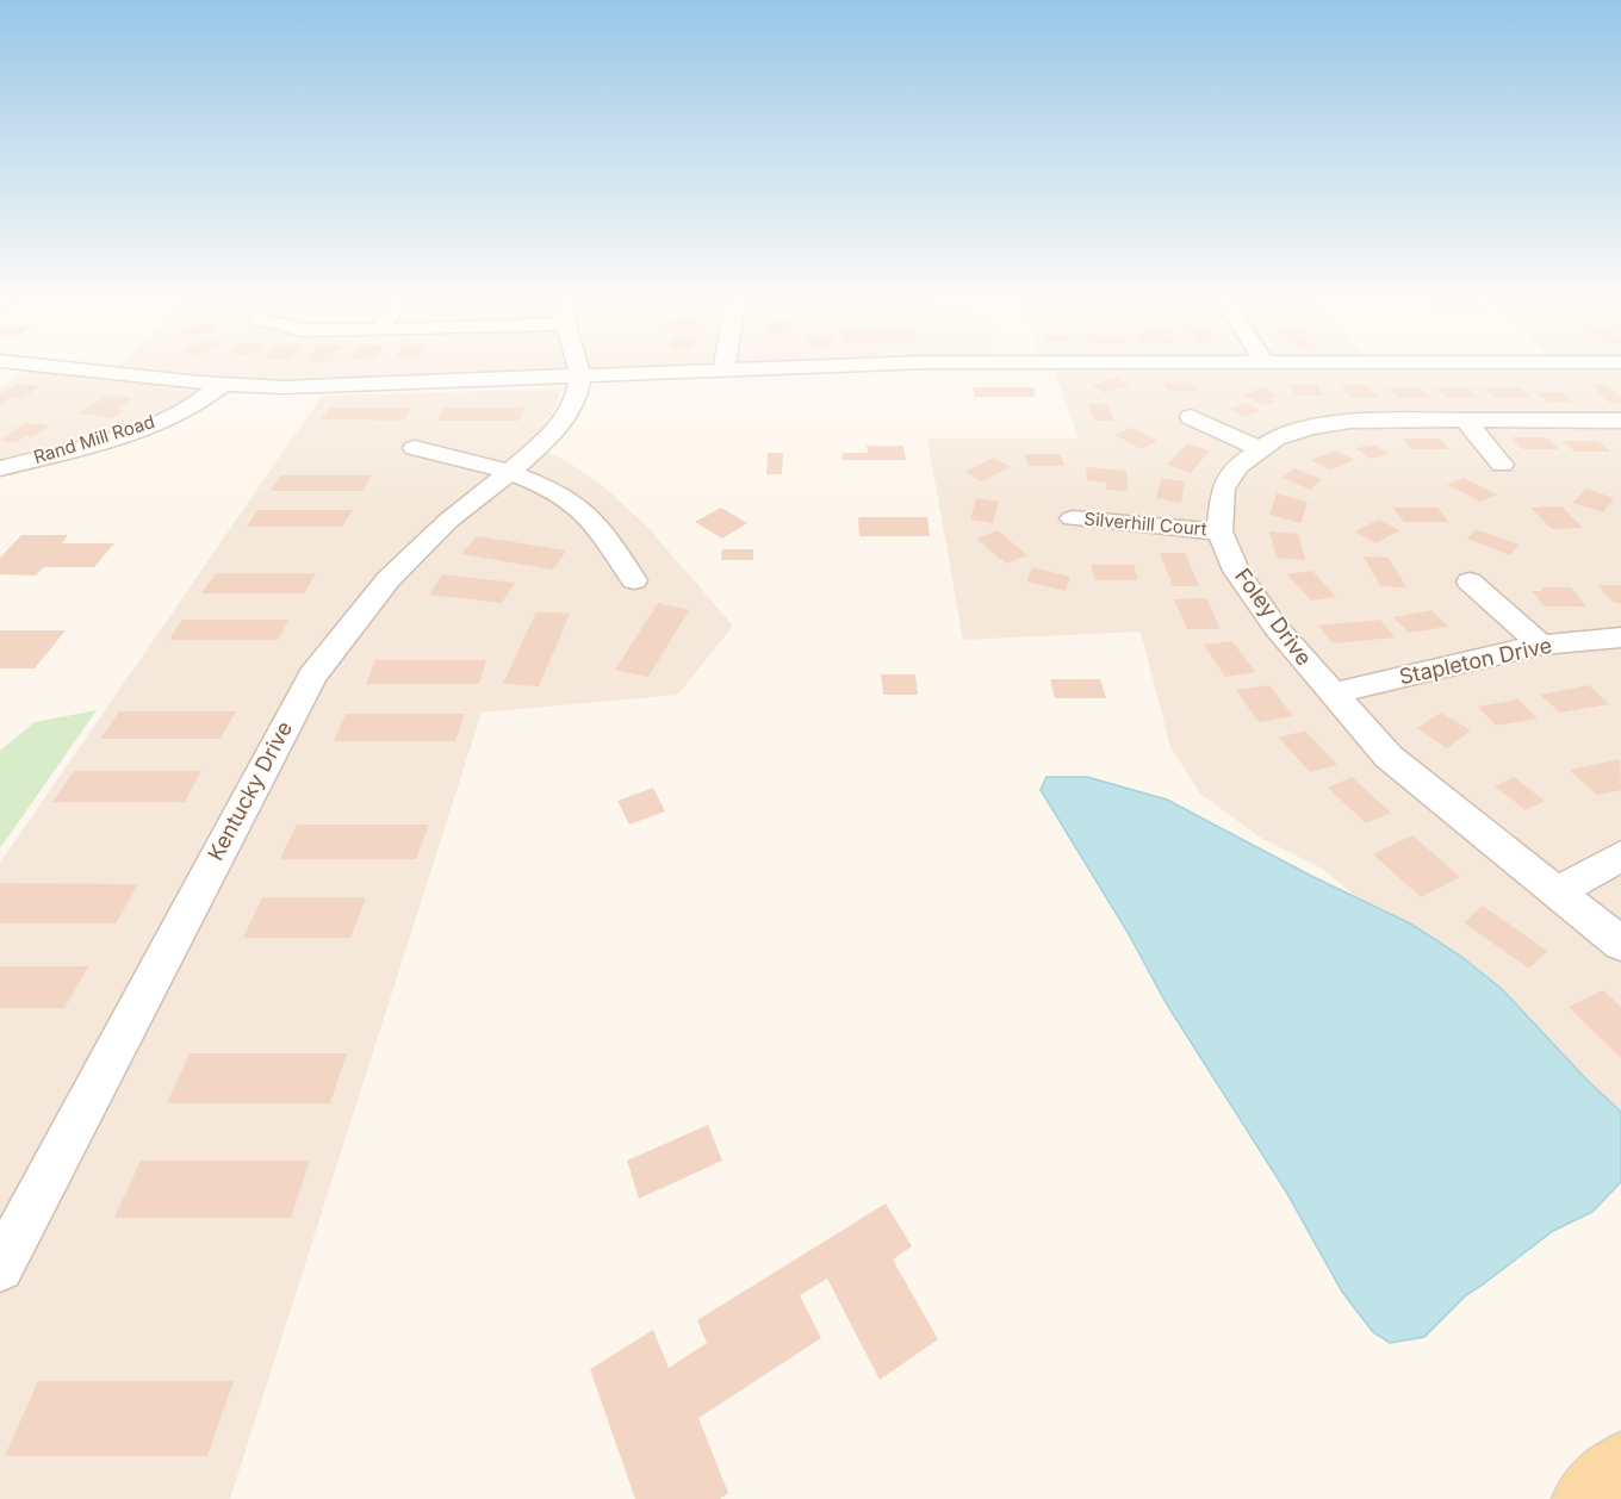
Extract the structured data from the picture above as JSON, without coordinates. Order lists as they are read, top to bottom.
{
  "streets": {
    "street": [
      "Rand Mill Road",
      "Silverhill Court",
      "Foley Drive",
      "Stapleton Drive",
      "Kentucky Drive"
    ]
  },
  "crossings": [
    ["Silverhill Court", "Foley Drive"],
    ["Foley Drive", "Stapleton Drive"]
  ]
}
